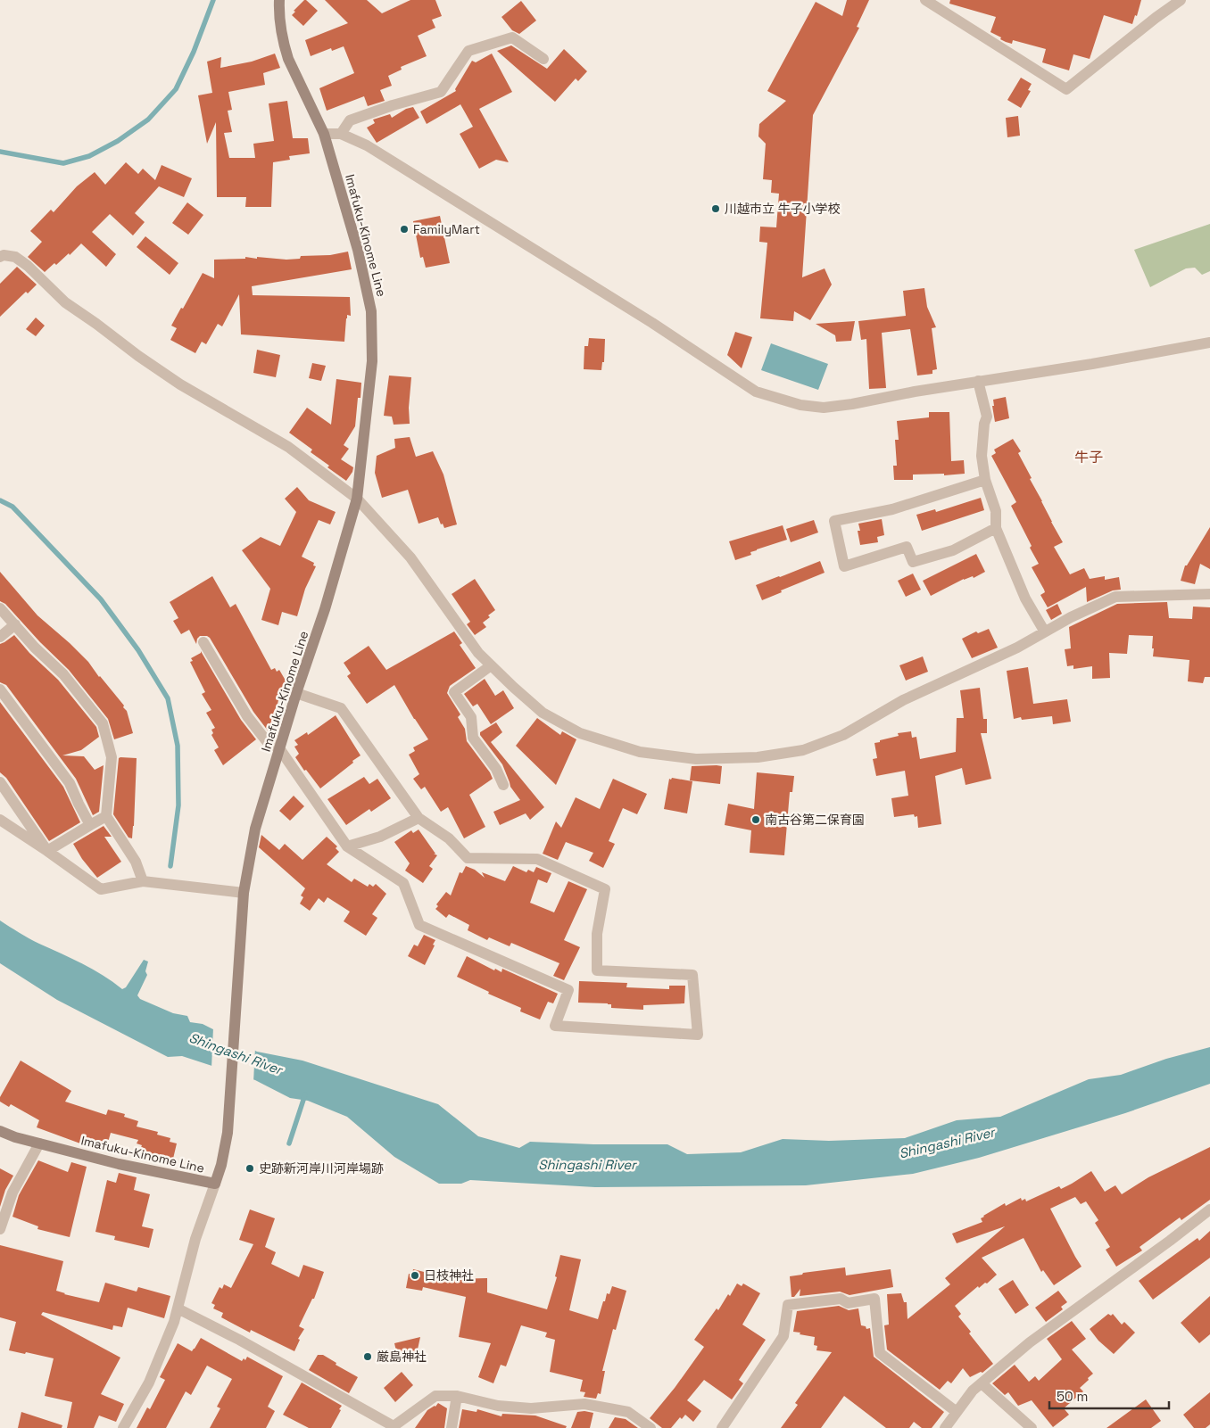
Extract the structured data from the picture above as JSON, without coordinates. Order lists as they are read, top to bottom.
{
  "streets": {
    "main road": ["Imafuku-Kinome Line"]
  },
  "districts": ["牛子"],
  "water": ["Shingashi River"],
  "places": [
    "川越市立 牛子小学校",
    "FamilyMart",
    "南古谷第二保育園",
    "史跡新河岸川河岸場跡",
    "日枝神社",
    "厳島神社"
  ],
  "scale_bar": "50 m"
}
